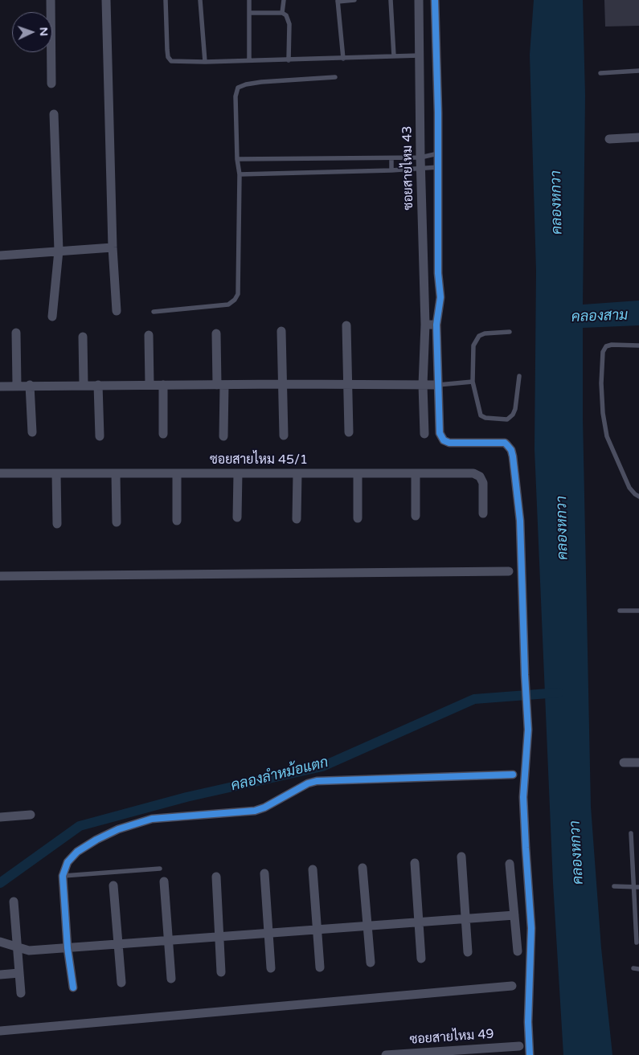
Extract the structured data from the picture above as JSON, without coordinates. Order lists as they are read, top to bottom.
{
  "streets": {
    "street": ["ซอยสายไหม 43", "ซอยสายไหม 45/1", "ซอยสายไหม 49"]
  },
  "water": ["คลองหกวา", "คลองสาม", "คลองลำหม้อแตก"],
  "north": "right"
}
